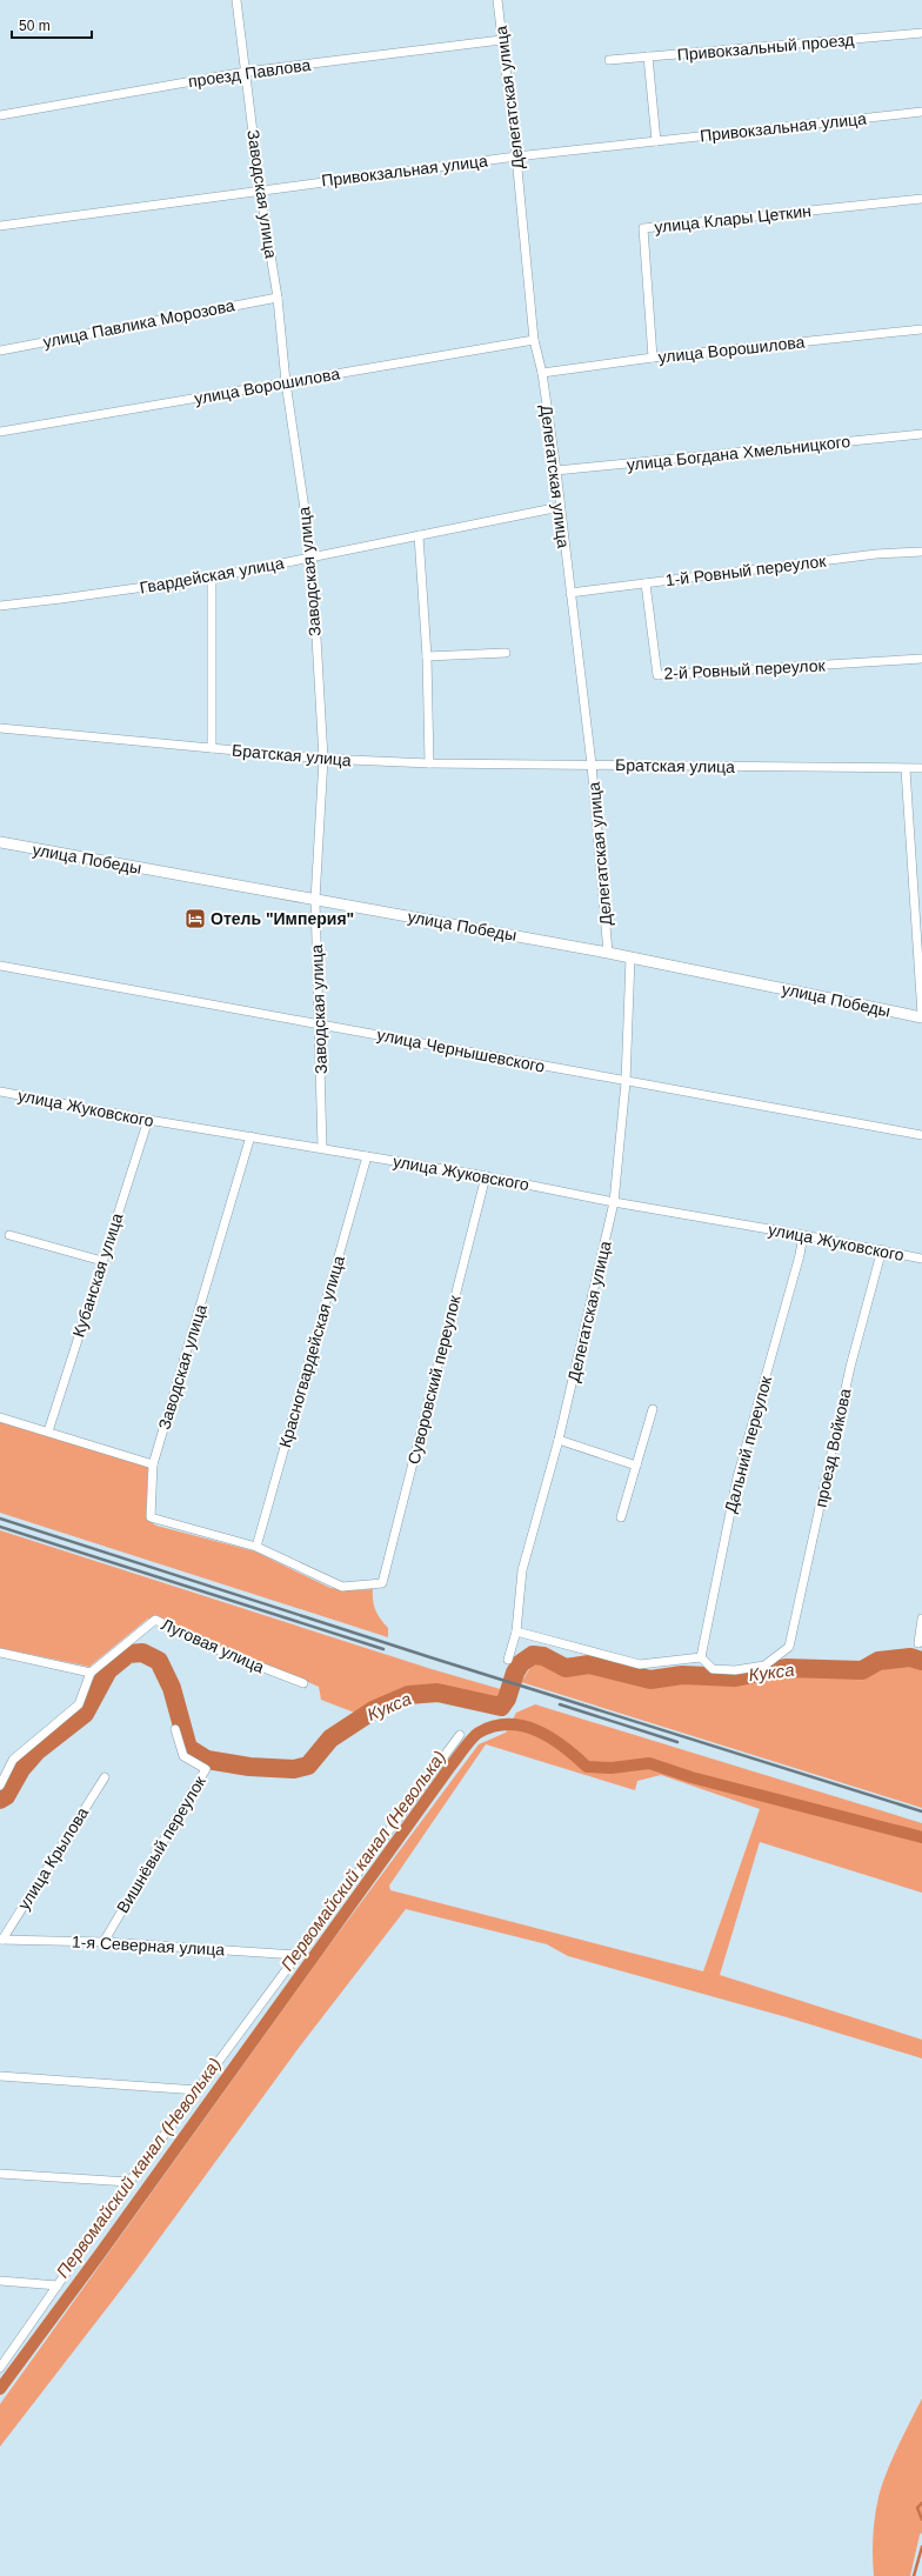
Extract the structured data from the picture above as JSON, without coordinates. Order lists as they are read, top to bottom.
{
  "streets": {
    "street": [
      "Привокзальный проезд",
      "проезд Павлова",
      "Делегатская улица",
      "Привокзальная улица",
      "Заводская улица",
      "улица Клары Цеткин",
      "улица Павлика Морозова",
      "улица Ворошилова",
      "улица Богдана Хмельницкого",
      "1-й Ровный переулок",
      "Гвардейская улица",
      "2-й Ровный переулок",
      "Братская улица",
      "улица Победы",
      "улица Чернышевского",
      "улица Жуковского",
      "Кубанская улица",
      "Красногвардейская улица",
      "Суворовский переулок",
      "Дальний переулок",
      "проезд Войкова",
      "Луговая улица",
      "Вишнёвый переулок",
      "улица Крылова",
      "1-я Северная улица"
    ]
  },
  "crossings": [
    ["проезд Павлова", "Делегатская улица"],
    ["проезд Павлова", "Заводская улица"],
    ["Делегатская улица", "Привокзальная улица"],
    ["Делегатская улица", "улица Ворошилова"],
    ["Делегатская улица", "улица Богдана Хмельницкого"],
    ["Делегатская улица", "1-й Ровный переулок"],
    ["Делегатская улица", "Гвардейская улица"],
    ["Делегатская улица", "Братская улица"],
    ["Делегатская улица", "улица Победы"],
    ["Делегатская улица", "улица Чернышевского"],
    ["Делегатская улица", "улица Жуковского"],
    ["Привокзальная улица", "Заводская улица"],
    ["Заводская улица", "улица Павлика Морозова"],
    ["Заводская улица", "улица Ворошилова"],
    ["Заводская улица", "Гвардейская улица"],
    ["Заводская улица", "Братская улица"],
    ["Заводская улица", "улица Победы"],
    ["Заводская улица", "улица Чернышевского"],
    ["Заводская улица", "улица Жуковского"],
    ["Заводская улица", "Красногвардейская улица"],
    ["Заводская улица", "Суворовский переулок"],
    ["улица Клары Цеткин", "улица Ворошилова"],
    ["1-й Ровный переулок", "2-й Ровный переулок"],
    ["Гвардейская улица", "Братская улица"],
    ["улица Жуковского", "Кубанская улица"],
    ["улица Жуковского", "Красногвардейская улица"],
    ["улица Жуковского", "Суворовский переулок"],
    ["улица Жуковского", "Дальний переулок"],
    ["улица Жуковского", "проезд Войкова"],
    ["Красногвардейская улица", "Суворовский переулок"],
    ["Дальний переулок", "проезд Войкова"],
    ["Вишнёвый переулок", "1-я Северная улица"],
    ["улица Крылова", "1-я Северная улица"]
  ],
  "water": ["Кукса", "Первомайский канал (Неволька)"],
  "places": {
    "hotel": ["Отель \"Империя\""]
  },
  "scale_bar": "50 m"
}
